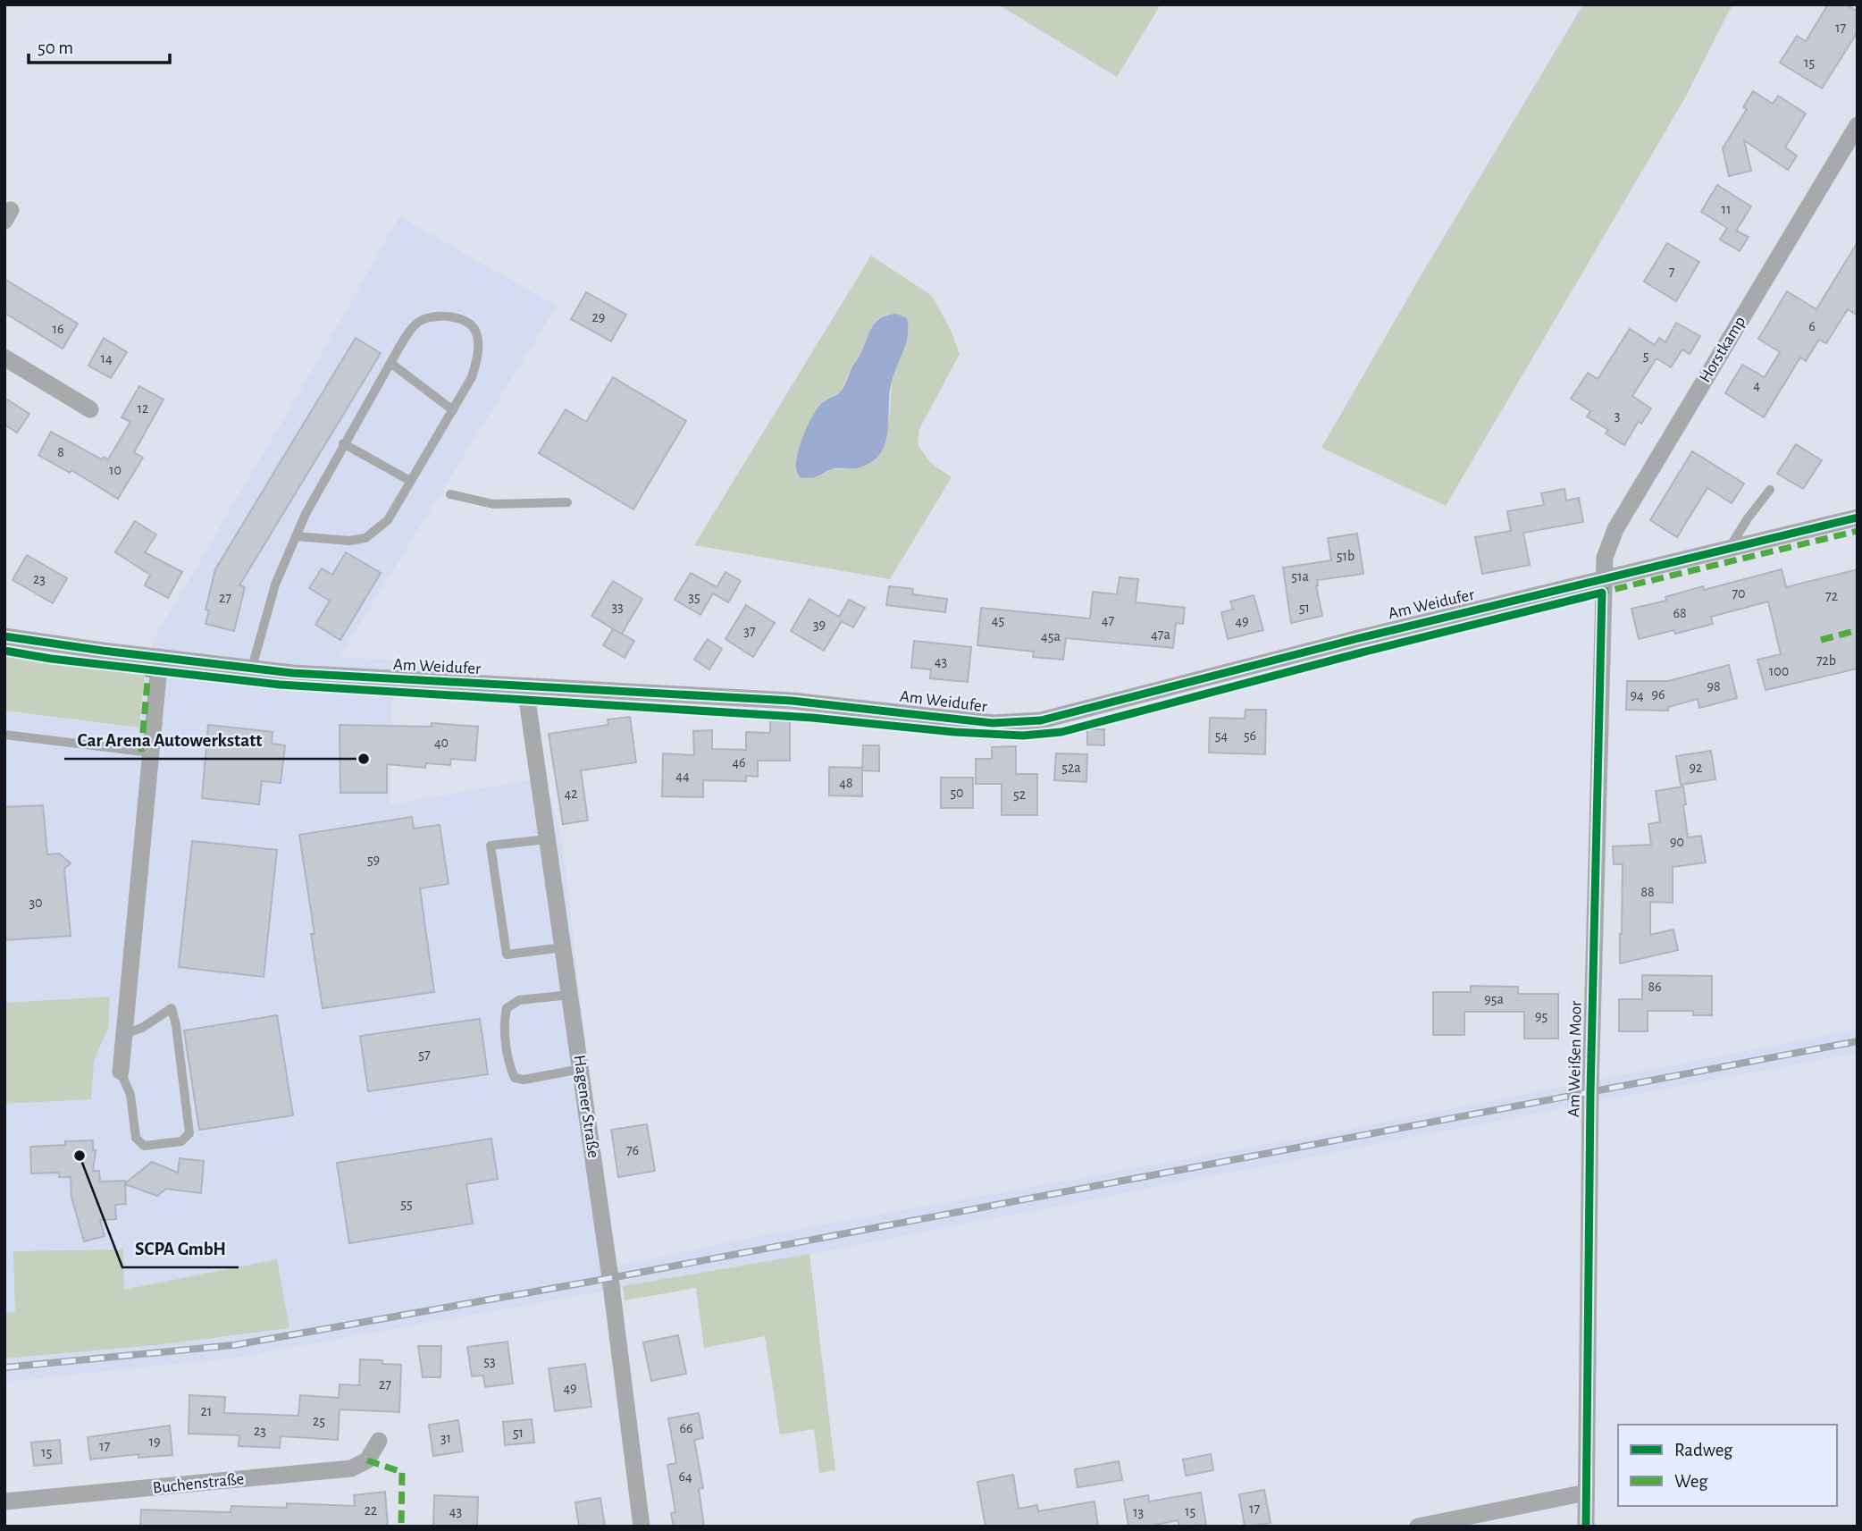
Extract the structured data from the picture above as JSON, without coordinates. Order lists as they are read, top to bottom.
{
  "streets": {
    "street": [
      "Horstkamp",
      "Am Weidufer",
      "Am Weißen Moor",
      "Hagener Straße",
      "Buchenstraße"
    ]
  },
  "crossings": [
    ["Horstkamp", "Am Weidufer"],
    ["Horstkamp", "Am Weißen Moor"],
    ["Am Weidufer", "Am Weißen Moor"],
    ["Am Weidufer", "Hagener Straße"]
  ],
  "places": ["Car Arena Autowerkstatt", "SCPA GmbH"],
  "house_numbers": [
    "17",
    "15",
    "11",
    "7",
    "29",
    "6",
    "16",
    "5",
    "14",
    "4",
    "12",
    "3",
    "8",
    "10",
    "51b",
    "51a",
    "23",
    "70",
    "72",
    "35",
    "27",
    "33",
    "51",
    "68",
    "45",
    "47",
    "49",
    "39",
    "37",
    "47a",
    "45a",
    "72b",
    "43",
    "100",
    "98",
    "96",
    "94",
    "54",
    "56",
    "40",
    "46",
    "52a",
    "92",
    "44",
    "48",
    "50",
    "42",
    "52",
    "90",
    "59",
    "88",
    "30",
    "86",
    "95a",
    "95",
    "57",
    "76",
    "55",
    "53",
    "27",
    "49",
    "21",
    "25",
    "66",
    "23",
    "51",
    "31",
    "19",
    "17",
    "15",
    "64",
    "17",
    "22",
    "43",
    "15",
    "13"
  ],
  "legend": ["Radweg", "Weg"],
  "scale_bar": "50 m"
}
